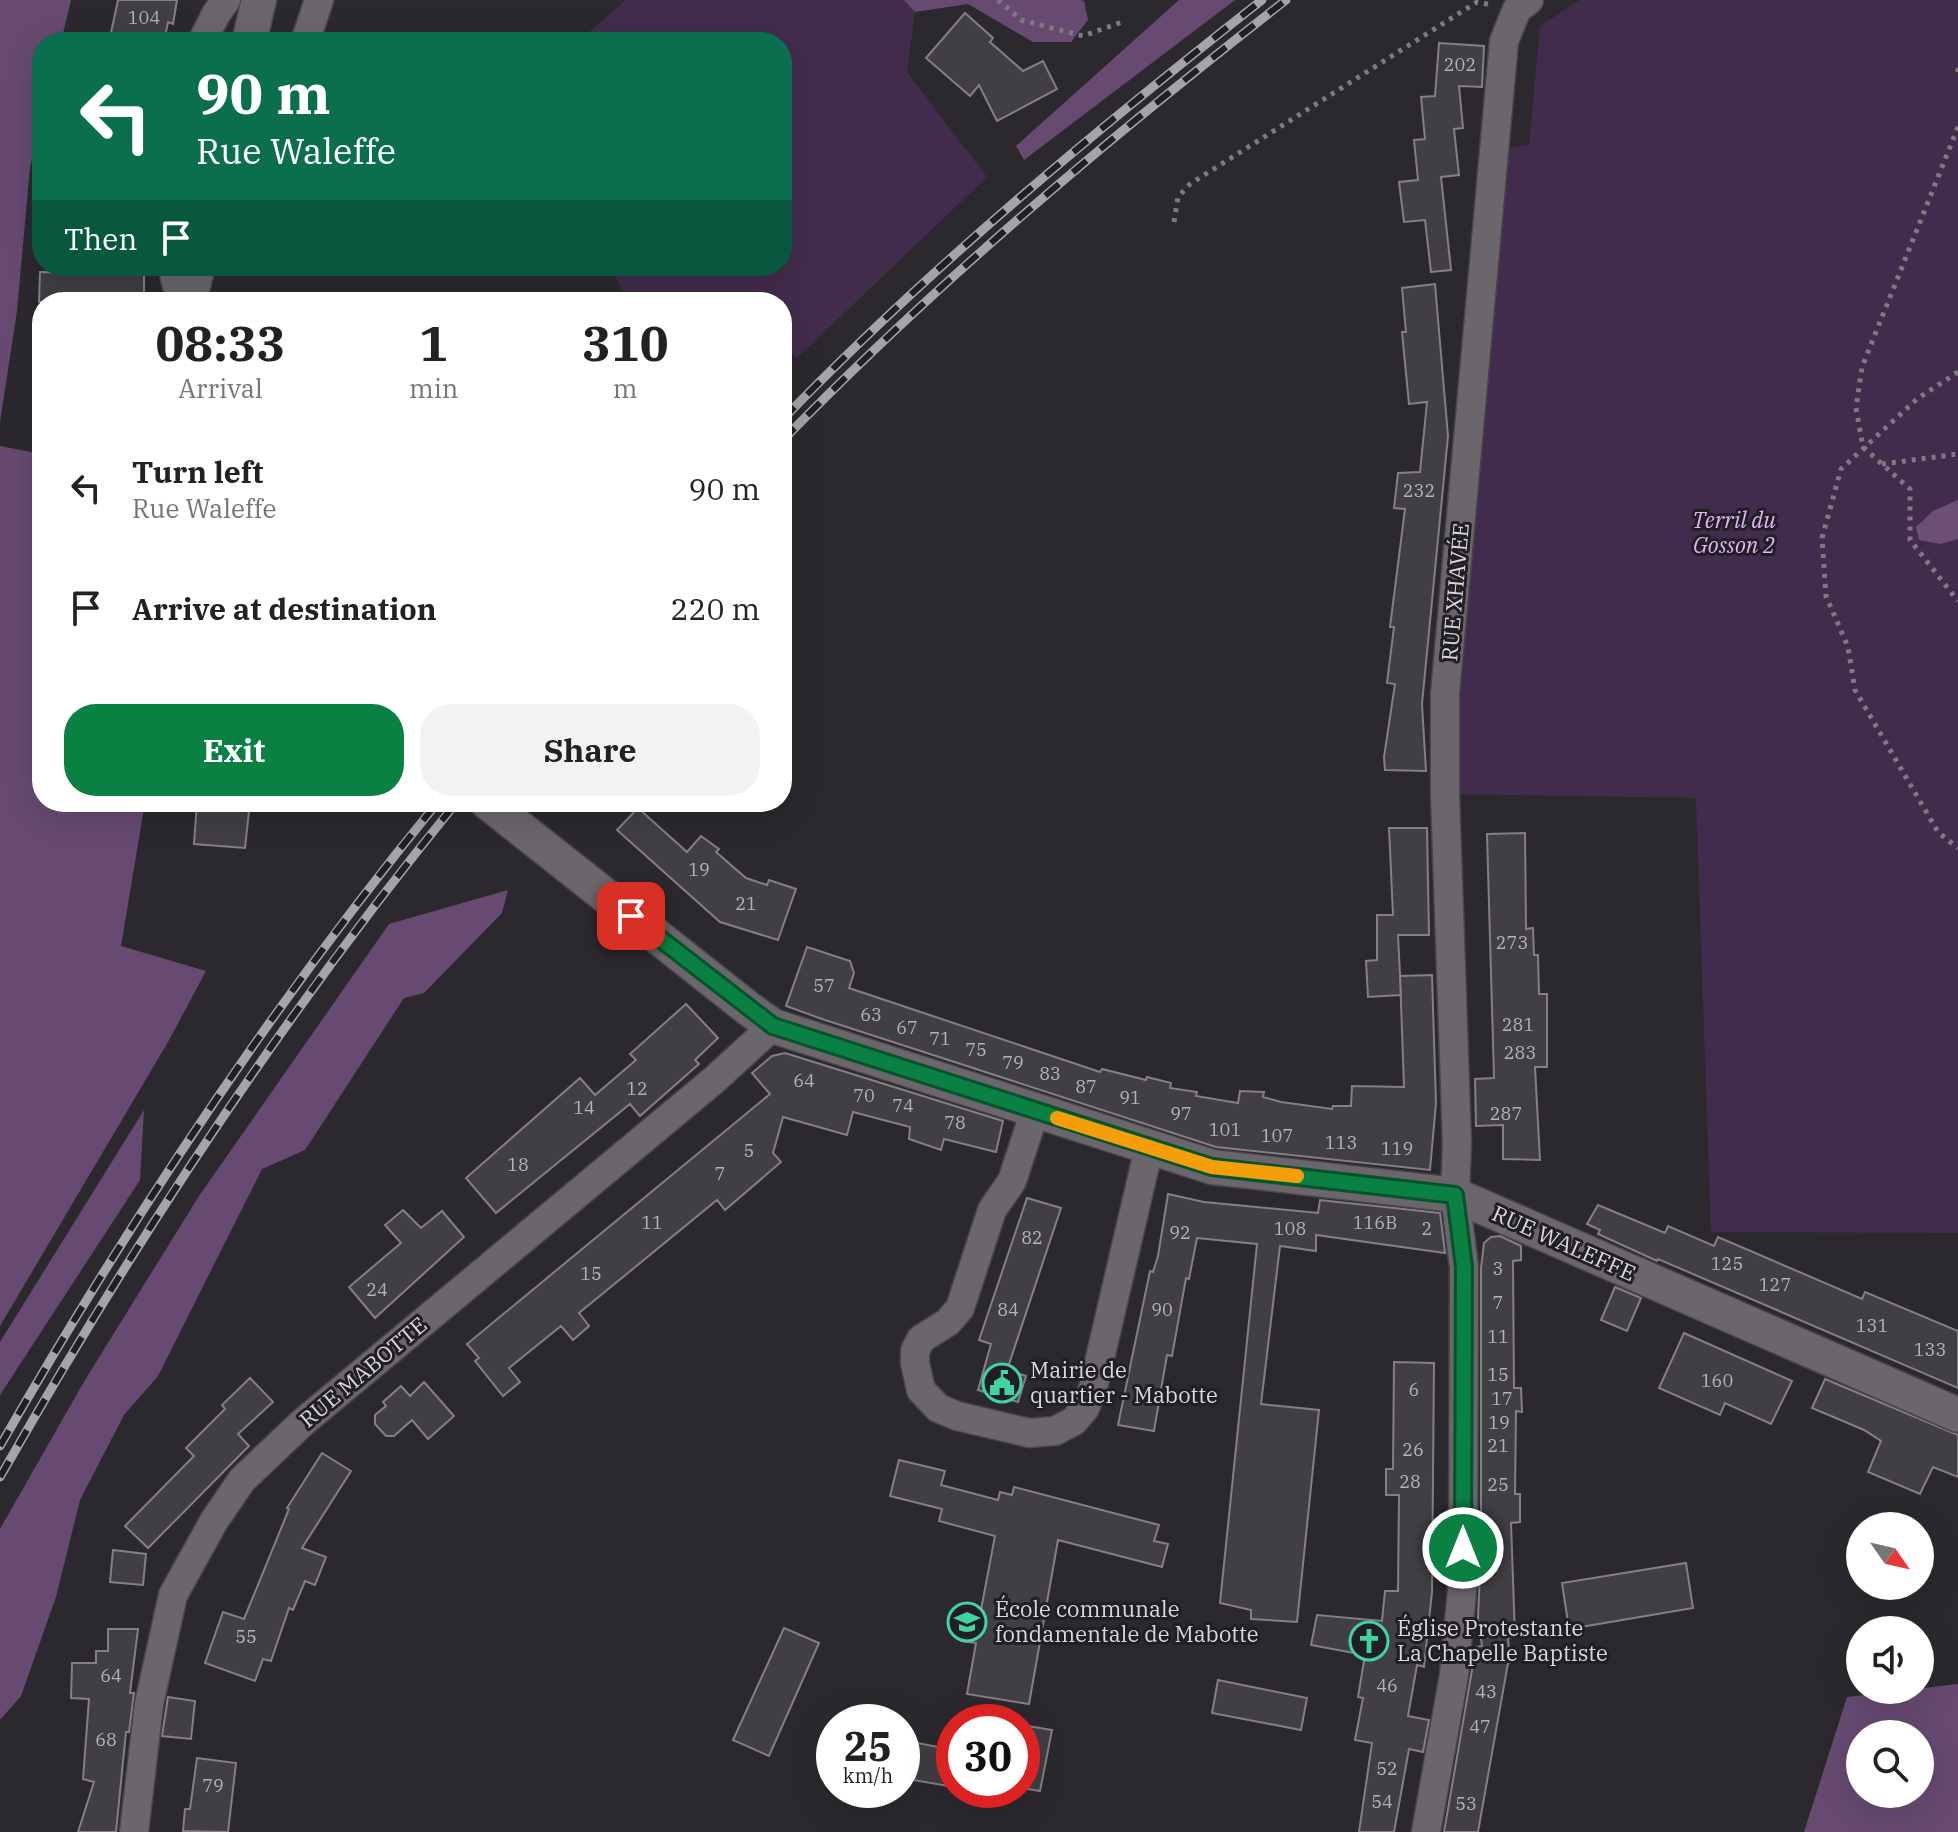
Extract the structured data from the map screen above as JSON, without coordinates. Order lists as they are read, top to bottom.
{
  "streets": {
    "street": ["RUE XHAVÉE", "RUE WALEFFE", "RUE MABOTTE"]
  },
  "crossings": [
    ["RUE XHAVÉE", "RUE WALEFFE"],
    ["RUE WALEFFE", "RUE MABOTTE"]
  ],
  "parks": ["Terril du Gosson 2"],
  "places": {
    "public building": ["Mairie de quartier - Mabotte"],
    "school or university": ["École communale fondamentale de Mabotte"],
    "church": ["Église Protestante La Chapelle Baptiste"]
  },
  "house_numbers": [
    "104",
    "202",
    "232",
    "19",
    "21",
    "273",
    "57",
    "63",
    "281",
    "67",
    "71",
    "75",
    "283",
    "79",
    "83",
    "64",
    "87",
    "12",
    "70",
    "91",
    "74",
    "14",
    "97",
    "287",
    "78",
    "101",
    "107",
    "113",
    "119",
    "5",
    "18",
    "7",
    "11",
    "116B",
    "108",
    "2",
    "92",
    "82",
    "125",
    "3",
    "15",
    "127",
    "24",
    "7",
    "84",
    "90",
    "131",
    "11",
    "133",
    "15",
    "160",
    "6",
    "17",
    "19",
    "21",
    "26",
    "28",
    "25",
    "55",
    "64",
    "46",
    "43",
    "47",
    "68",
    "52",
    "79",
    "54",
    "53"
  ],
  "north": "bottom right",
  "page": {
    "turn": ["90 m", "Rue Waleffe"],
    "then": "Then",
    "eta": [
      "08:33",
      "Arrival",
      "1",
      "min",
      "310",
      "m"
    ],
    "list": [
      {
        "name": "Turn left",
        "note": "Rue Waleffe",
        "value": "90 m"
      },
      {
        "name": "Arrive at destination",
        "value": "220 m"
      }
    ],
    "buttons": ["Exit", "Share"],
    "speed": "25 km/h",
    "limit": "30"
  }
}
